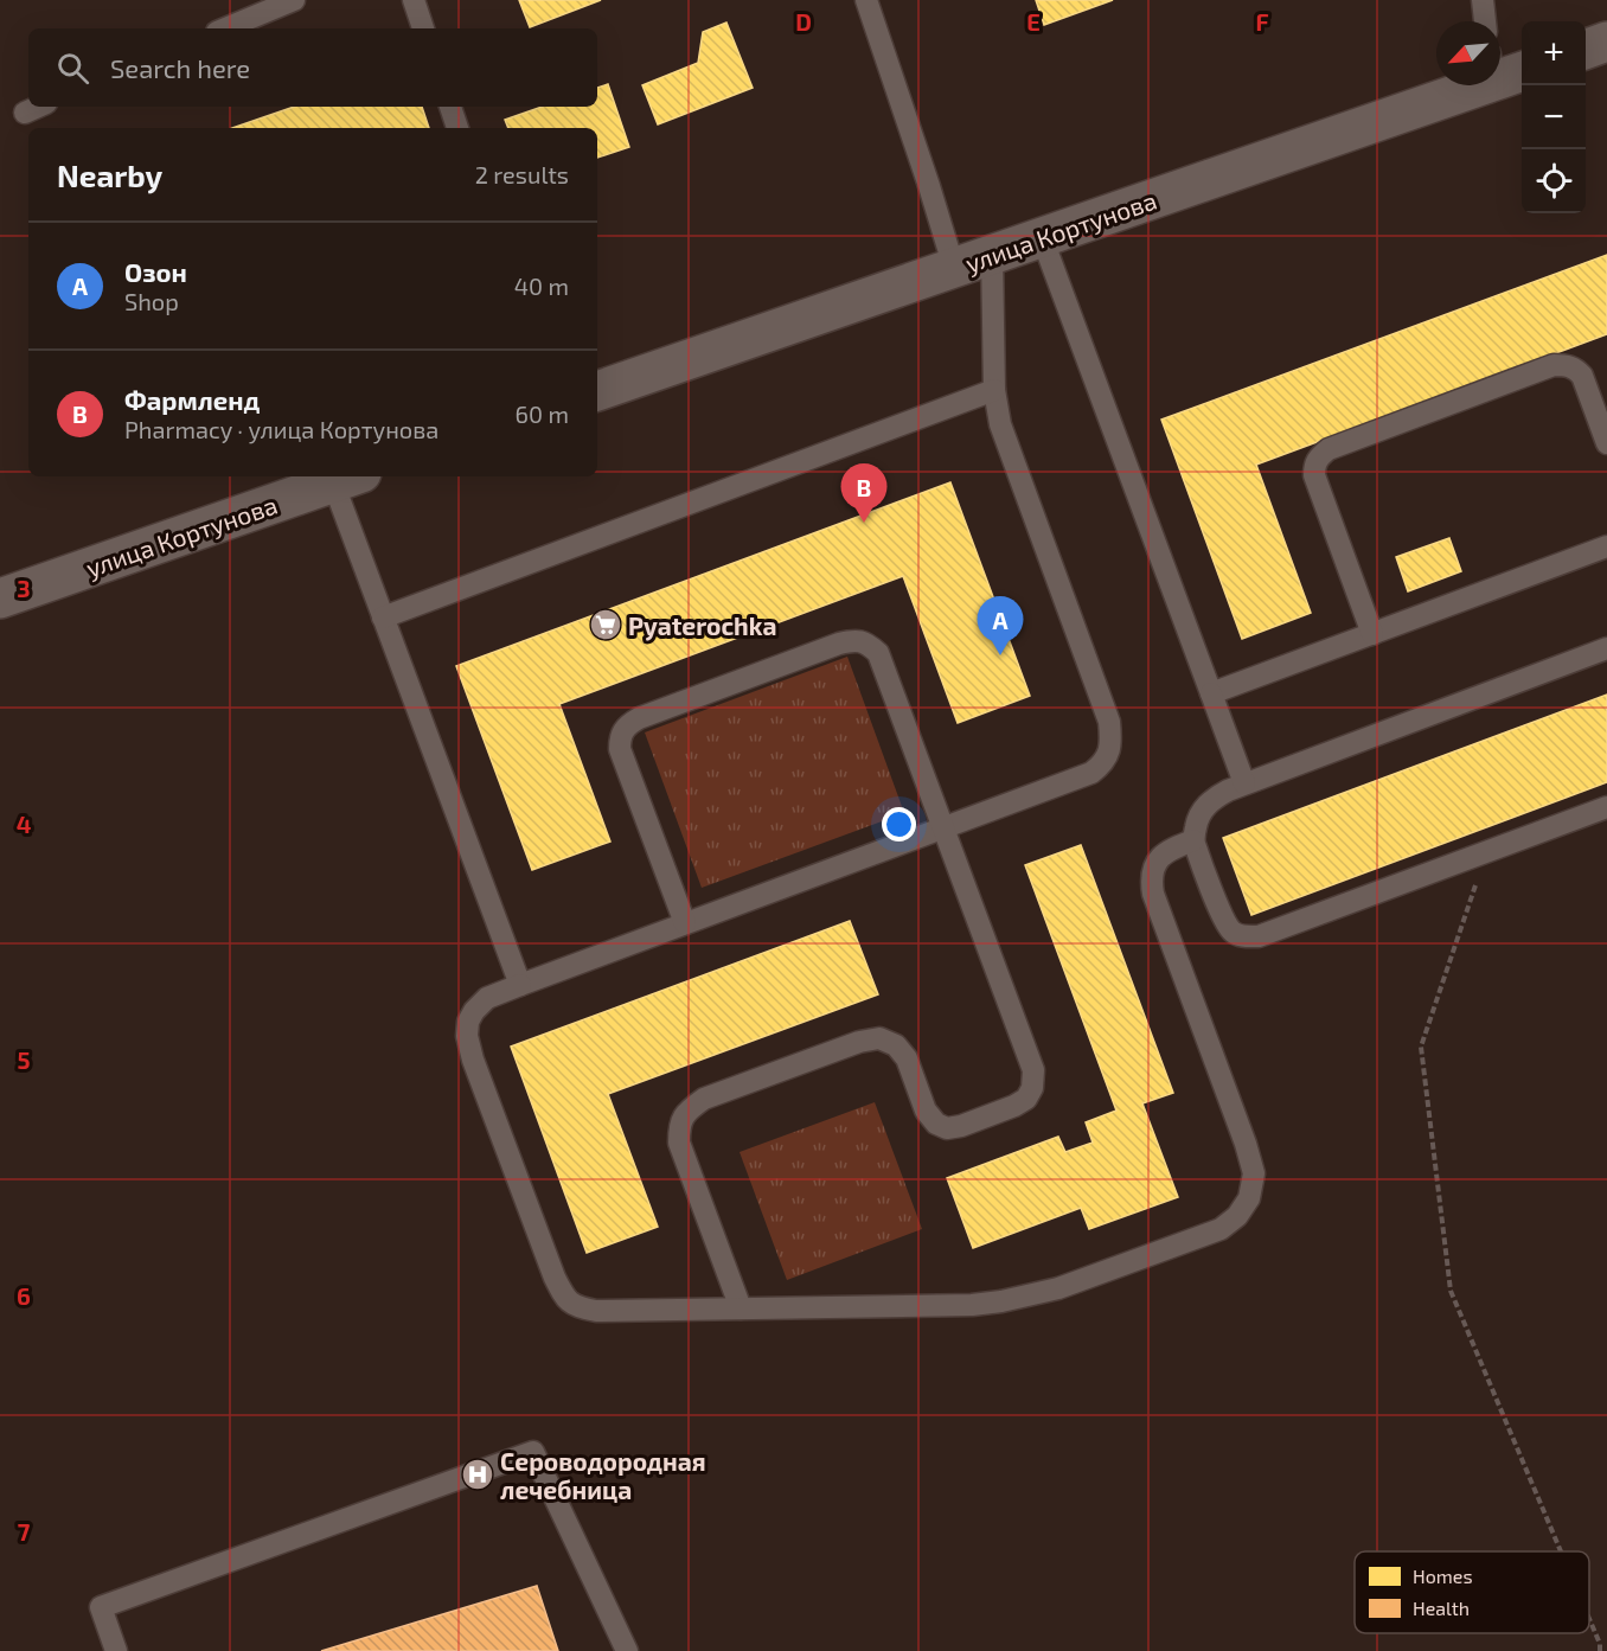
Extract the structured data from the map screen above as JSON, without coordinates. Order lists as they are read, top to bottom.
{
  "streets": {
    "main road": ["улица Кортунова"]
  },
  "places": {
    "supermarket": ["Pyaterochka"],
    "hospital": ["Сероводородная лечебница"]
  },
  "legend": ["Homes", "Health"],
  "north": "bottom left",
  "page": {
    "map_buttons": ["+", "−"],
    "search": "Search here",
    "heading": ["Nearby", "2 results"],
    "list": [
      {
        "mark": "A",
        "name": "Озон",
        "note": "Shop",
        "value": "40 m"
      },
      {
        "mark": "B",
        "name": "Фармленд",
        "note": "Pharmacy · улица Кортунова",
        "value": "60 m"
      }
    ],
    "pins": ["B", "A"]
  },
  "grid": {
    "columns": ["D", "E", "F"],
    "rows": [
      "3",
      "4",
      "5",
      "6",
      "7"
    ]
  }
}
